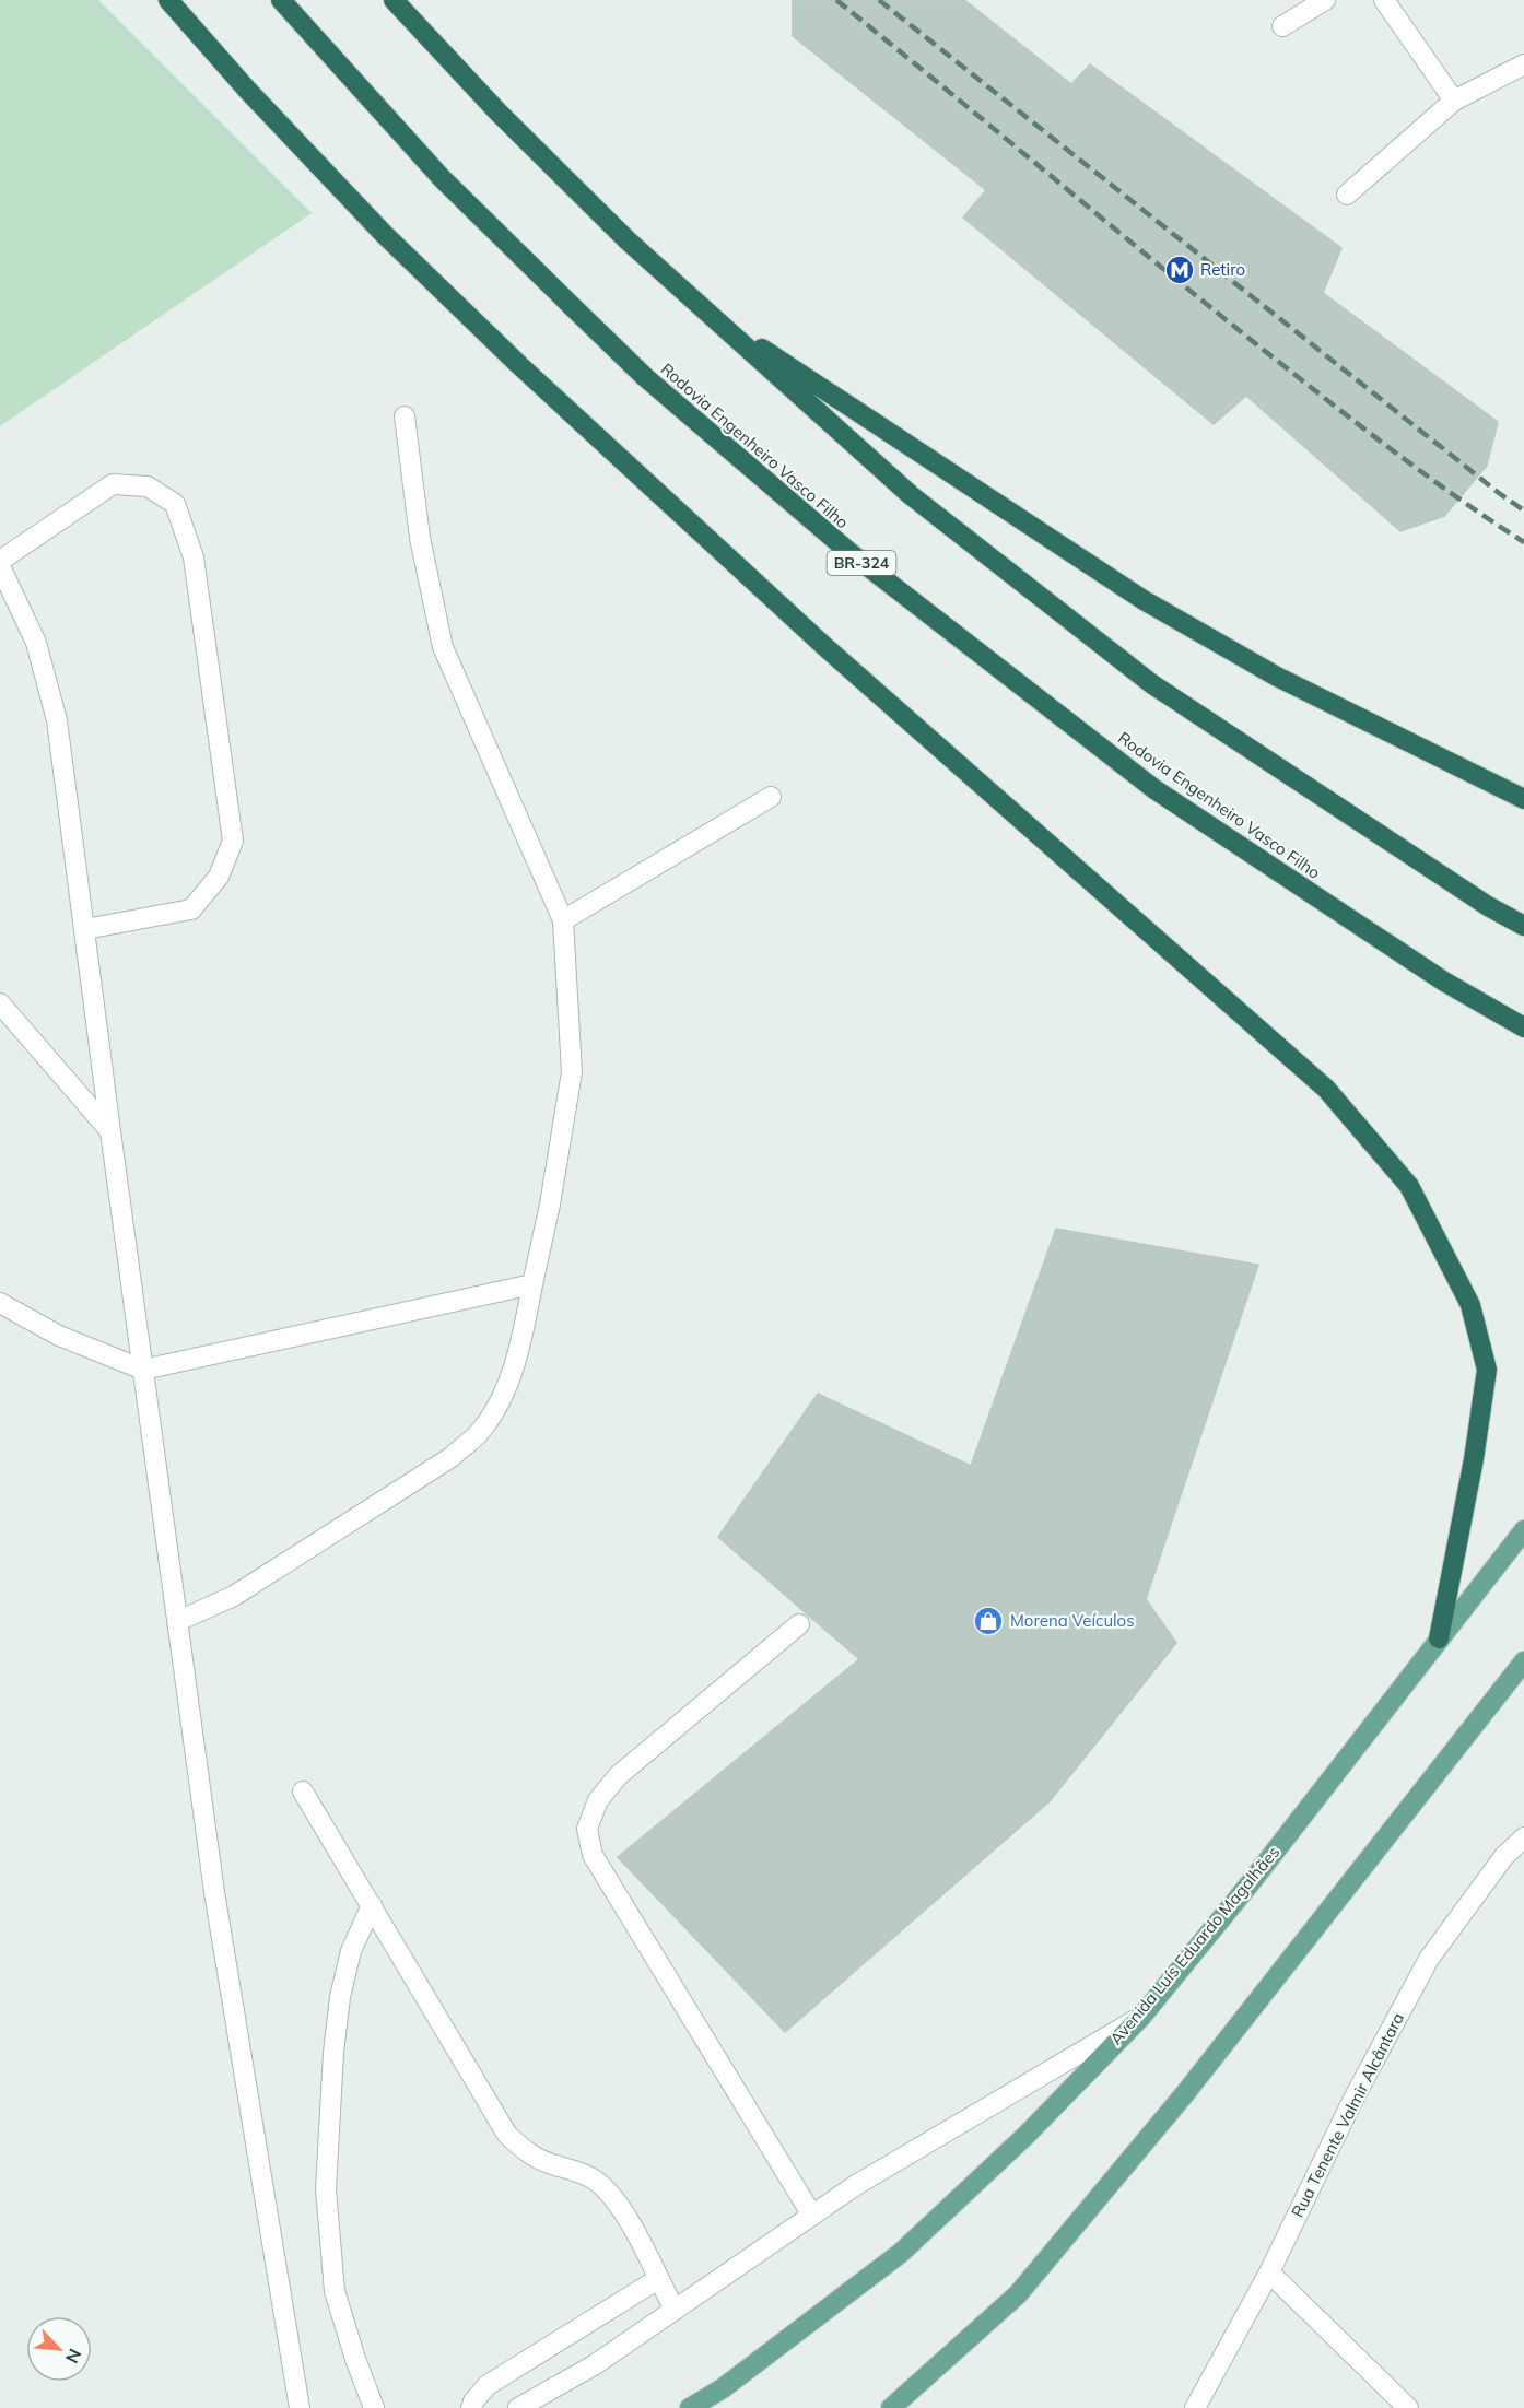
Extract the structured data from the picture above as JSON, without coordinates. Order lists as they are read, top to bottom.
{
  "streets": {
    "highway": ["Rodovia Engenheiro Vasco Filho", "BR-324"],
    "main road": ["Avenida Luís Eduardo Magalhães"],
    "street": ["Rua Tenente Valmir Alcântara"]
  },
  "places": {
    "metro station": ["Retiro"],
    "shop": ["Morena Veículos"]
  },
  "north": "bottom right"
}
